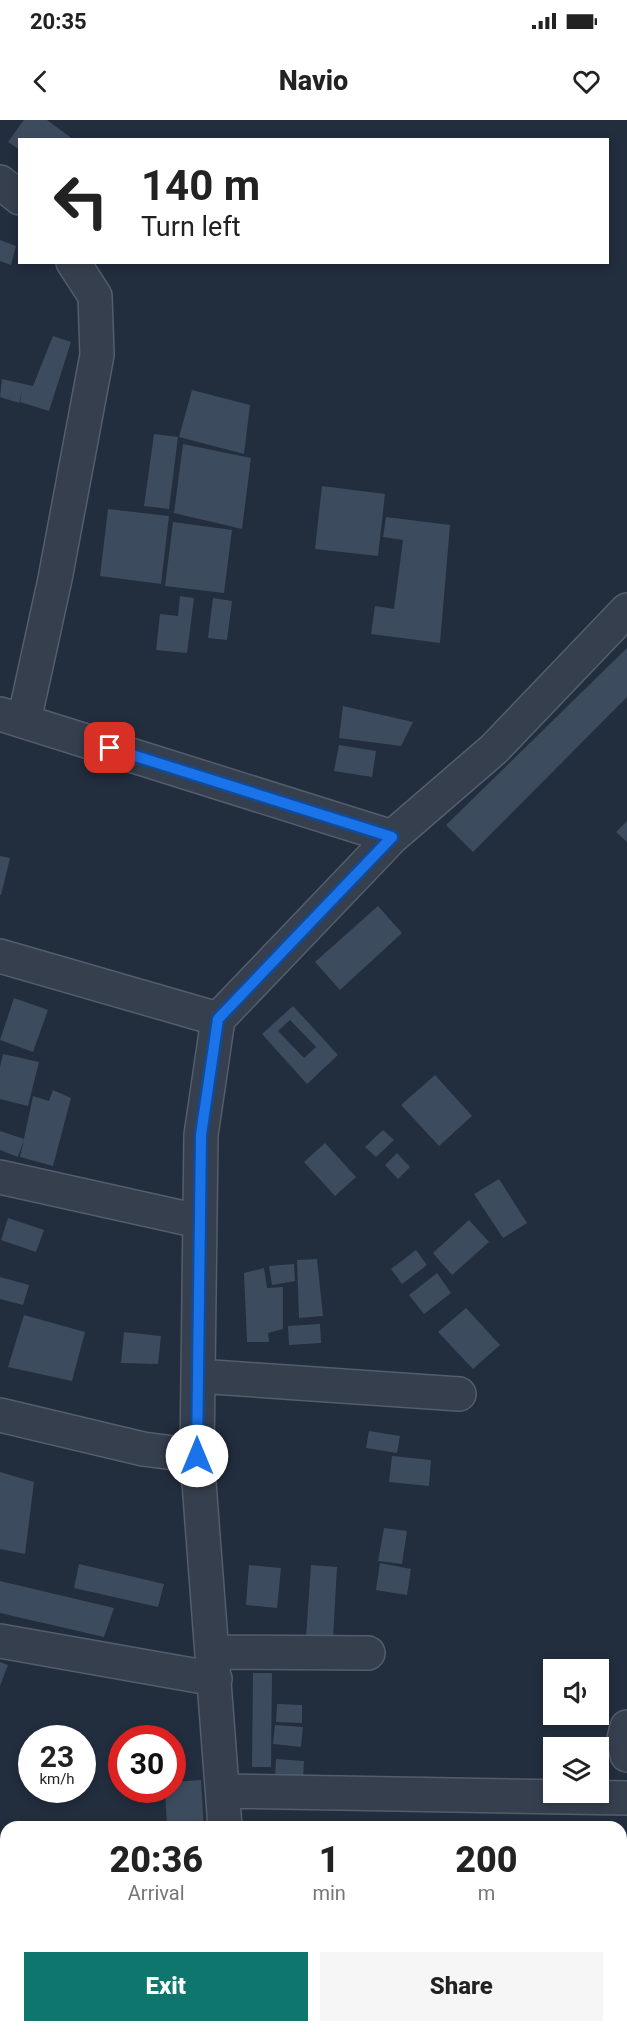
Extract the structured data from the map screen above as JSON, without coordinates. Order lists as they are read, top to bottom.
{
  "page": {
    "status": "20:35",
    "header": "Navio",
    "turn": ["140 m", "Turn left"],
    "speed": "23 km/h",
    "limit": "30",
    "eta": [
      "20:36",
      "Arrival",
      "1",
      "min",
      "200",
      "m"
    ],
    "buttons": ["Exit", "Share"]
  }
}
